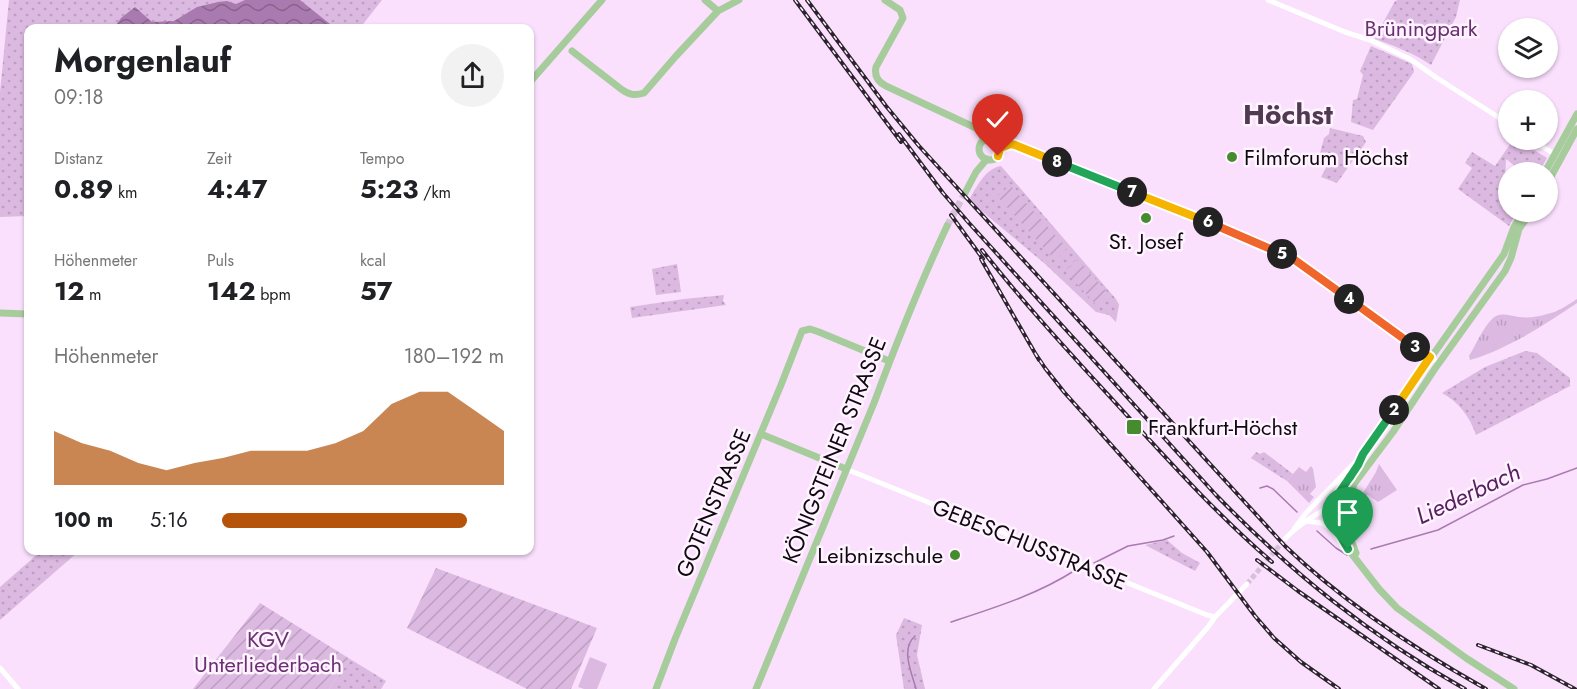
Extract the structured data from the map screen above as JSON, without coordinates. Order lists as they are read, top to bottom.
{
  "streets": {
    "main road": ["KÖNIGSTEINER STRASSE", "GOTENSTRASSE"],
    "street": ["GEBESCHUSSTRASSE"]
  },
  "crossings": [
    ["KÖNIGSTEINER STRASSE", "GOTENSTRASSE"],
    ["KÖNIGSTEINER STRASSE", "GEBESCHUSSTRASSE"]
  ],
  "districts": ["Höchst"],
  "water": ["Liederbach"],
  "parks": ["Brüningpark", "KGV Unterliederbach"],
  "places": {
    "other": ["Filmforum Höchst", "St. Josef", "Leibnizschule"],
    "transit": ["Frankfurt-Höchst"]
  },
  "page": {
    "map_buttons": ["+", "−"],
    "heading": ["Morgenlauf", "09:18"],
    "stats": [
      ["Distanz", "0.89 km"],
      ["Zeit", "4:47"],
      ["Tempo", "5:23 /km"],
      ["Höhenmeter", "12 m"],
      ["Puls", "142 bpm"],
      ["kcal", "57"]
    ],
    "pins": [
      "8",
      "7",
      "6",
      "5",
      "4",
      "3",
      "2"
    ],
    "chart": ["Höhenmeter", "180–192 m"],
    "list": [
      {
        "name": "100 m",
        "note": "5:16"
      }
    ]
  }
}
